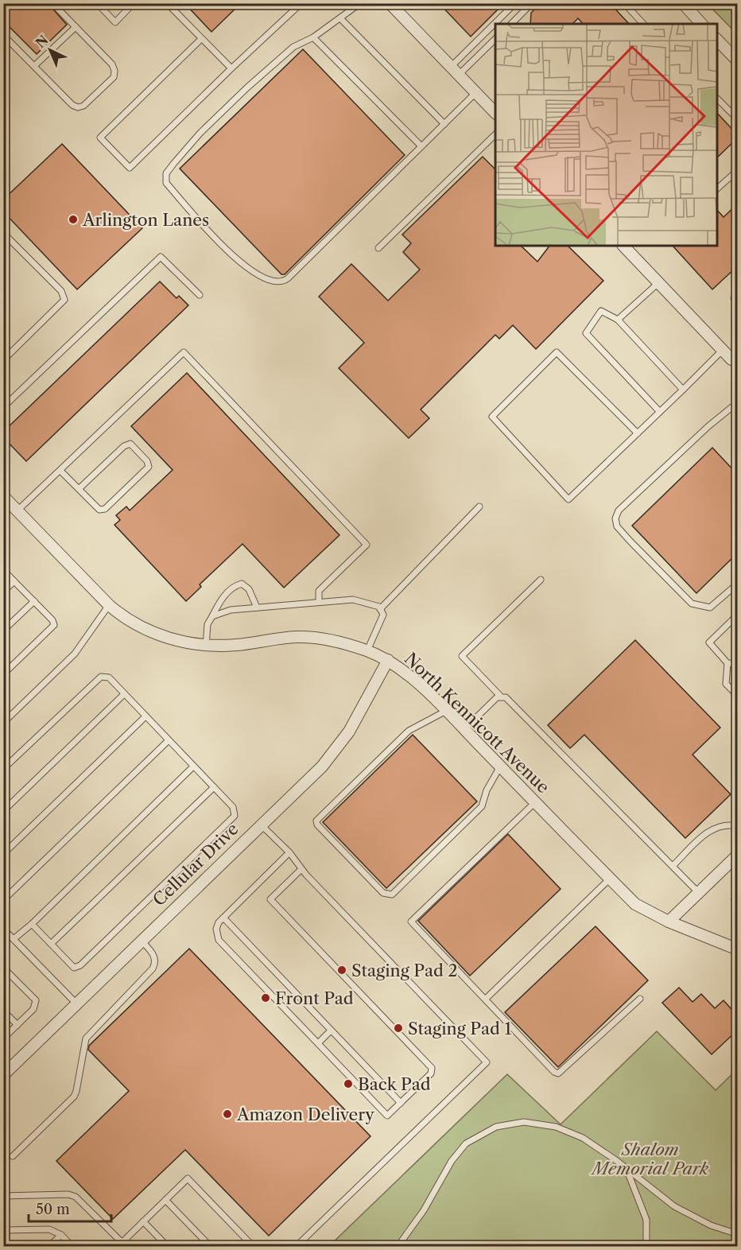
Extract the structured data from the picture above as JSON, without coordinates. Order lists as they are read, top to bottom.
{
  "streets": {
    "street": ["North Kennicott Avenue", "Cellular Drive"]
  },
  "crossings": [
    ["North Kennicott Avenue", "Cellular Drive"]
  ],
  "parks": ["Shalom Memorial Park"],
  "places": [
    "Arlington Lanes",
    "Staging Pad 2",
    "Front Pad",
    "Staging Pad 1",
    "Back Pad",
    "Amazon Delivery"
  ],
  "scale_bar": "50 m",
  "north": "top left"
}
